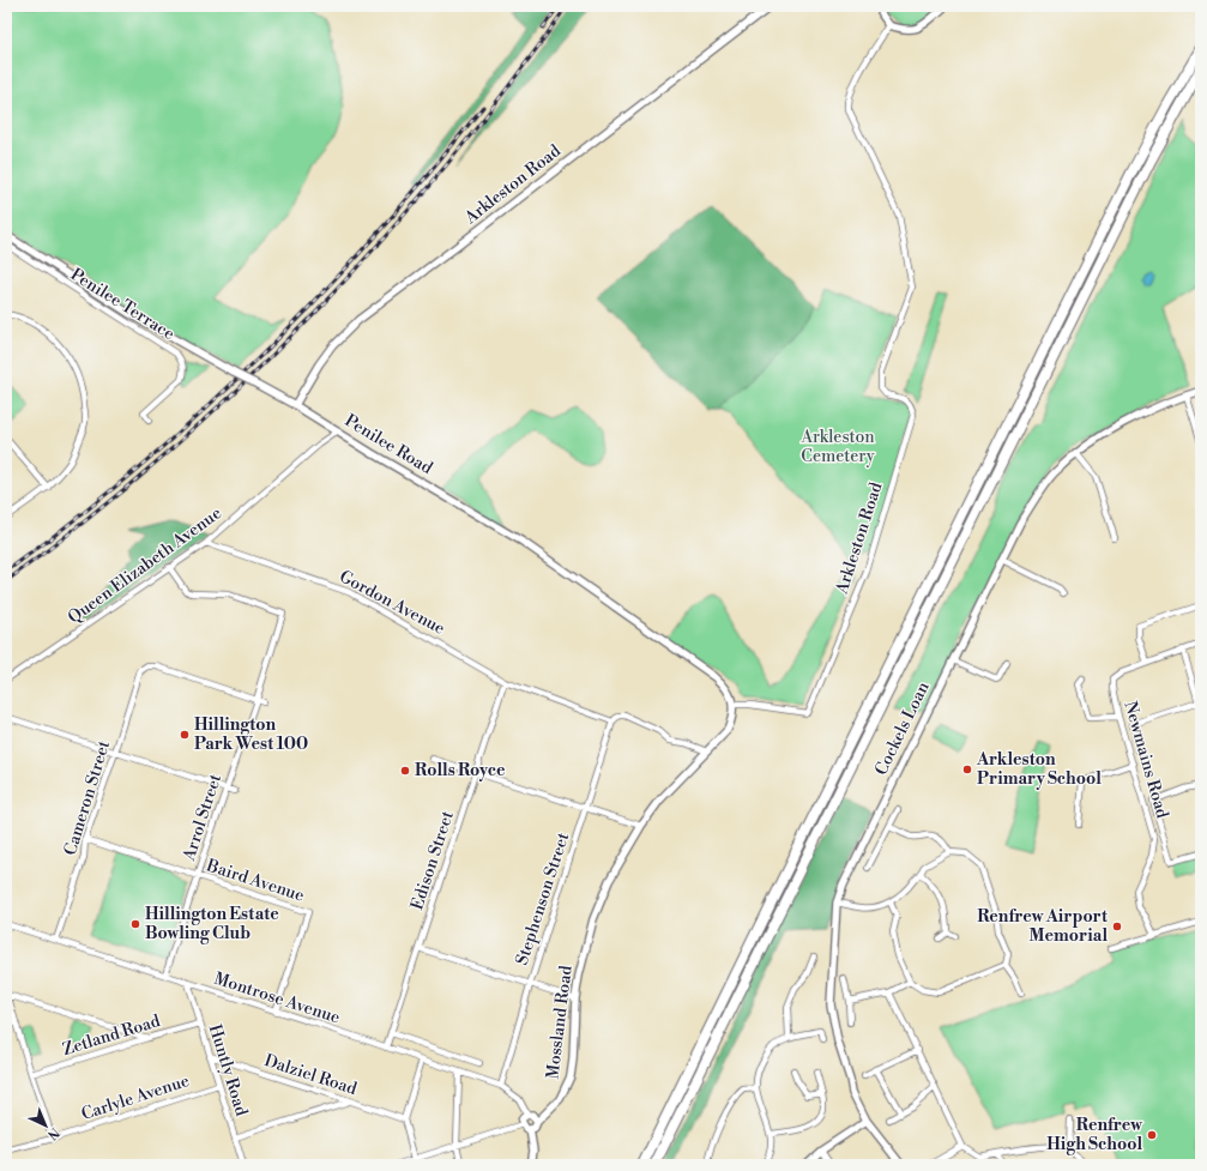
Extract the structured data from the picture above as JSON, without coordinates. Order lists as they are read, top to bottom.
{
  "streets": {
    "street": [
      "Arkleston Road",
      "Penilee Terrace",
      "Penilee Road",
      "Queen Elizabeth Avenue",
      "Gordon Avenue",
      "Cockels Loan",
      "Newmains Road",
      "Cameron Street",
      "Arrol Street",
      "Edison Street",
      "Baird Avenue",
      "Stephenson Street",
      "Montrose Avenue",
      "Mossland Road",
      "Zetland Road",
      "Huntly Road",
      "Dalziel Road",
      "Carlyle Avenue"
    ]
  },
  "crossings": [
    ["Arkleston Road", "Penilee Road"],
    ["Arkleston Road", "Mossland Road"],
    ["Penilee Road", "Queen Elizabeth Avenue"],
    ["Penilee Road", "Mossland Road"],
    ["Queen Elizabeth Avenue", "Gordon Avenue"],
    ["Queen Elizabeth Avenue", "Arrol Street"],
    ["Gordon Avenue", "Edison Street"],
    ["Gordon Avenue", "Stephenson Street"],
    ["Cameron Street", "Arrol Street"],
    ["Cameron Street", "Baird Avenue"],
    ["Cameron Street", "Montrose Avenue"],
    ["Arrol Street", "Baird Avenue"],
    ["Arrol Street", "Montrose Avenue"],
    ["Edison Street", "Montrose Avenue"],
    ["Baird Avenue", "Montrose Avenue"],
    ["Stephenson Street", "Montrose Avenue"],
    ["Montrose Avenue", "Mossland Road"],
    ["Montrose Avenue", "Huntly Road"],
    ["Zetland Road", "Huntly Road"],
    ["Huntly Road", "Dalziel Road"],
    ["Huntly Road", "Carlyle Avenue"]
  ],
  "parks": ["Arkleston Cemetery"],
  "places": [
    "Hillington Park West 100",
    "Arkleston Primary School",
    "Rolls Royce",
    "Hillington Estate Bowling Club",
    "Renfrew Airport Memorial",
    "Renfrew High School"
  ],
  "north": "bottom right"
}
